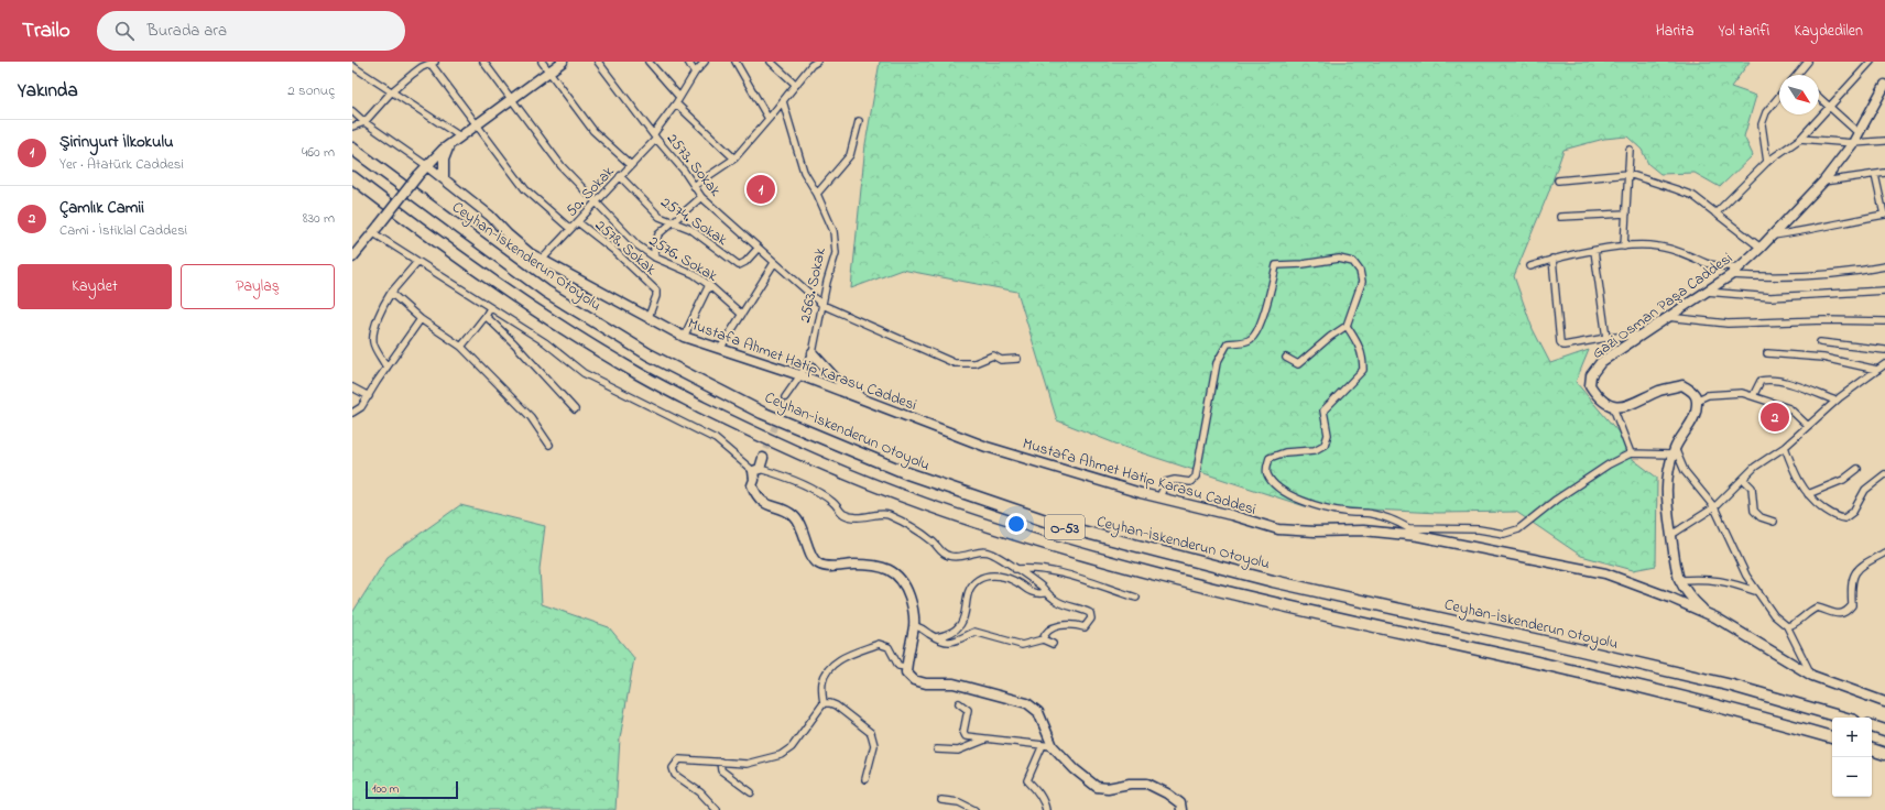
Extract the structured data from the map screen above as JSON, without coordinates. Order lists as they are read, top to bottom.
{
  "streets": {
    "highway": ["Ceyhan-İskenderun Otoyolu", "O-53"],
    "street": [
      "2573. Sokak",
      "50. Sokak",
      "2574. Sokak",
      "2578. Sokak",
      "2576. Sokak",
      "2563. Sokak",
      "Gazi Osman Paşa Caddesi",
      "Mustafa Ahmet Hatip Karasu Caddesi"
    ]
  },
  "crossings": [
    ["2573. Sokak", "50. Sokak"],
    ["2573. Sokak", "2574. Sokak"],
    ["2573. Sokak", "2563. Sokak"],
    ["50. Sokak", "2574. Sokak"],
    ["50. Sokak", "2578. Sokak"],
    ["50. Sokak", "2576. Sokak"],
    ["50. Sokak", "Mustafa Ahmet Hatip Karasu Caddesi"],
    ["2578. Sokak", "Mustafa Ahmet Hatip Karasu Caddesi"],
    ["2563. Sokak", "Mustafa Ahmet Hatip Karasu Caddesi"]
  ],
  "scale_bar": "100 m",
  "north": "bottom right",
  "page": {
    "header": "Trailo",
    "search": "Burada ara",
    "nav": ["Harita", "Yol tarifi", "Kaydedilen"],
    "heading": ["Yakında", "2 sonuç"],
    "list": [
      {
        "mark": "1",
        "name": "Şirinyurt İlkokulu",
        "note": "Yer · Atatürk Caddesi",
        "value": "460 m"
      },
      {
        "mark": "2",
        "name": "Çamlık Camii",
        "note": "Cami · İstiklal Caddesi",
        "value": "830 m"
      }
    ],
    "pins": ["1", "2"],
    "buttons": ["Kaydet", "Paylaş"],
    "map_buttons": ["+", "−"],
    "scale": "100 m"
  }
}
